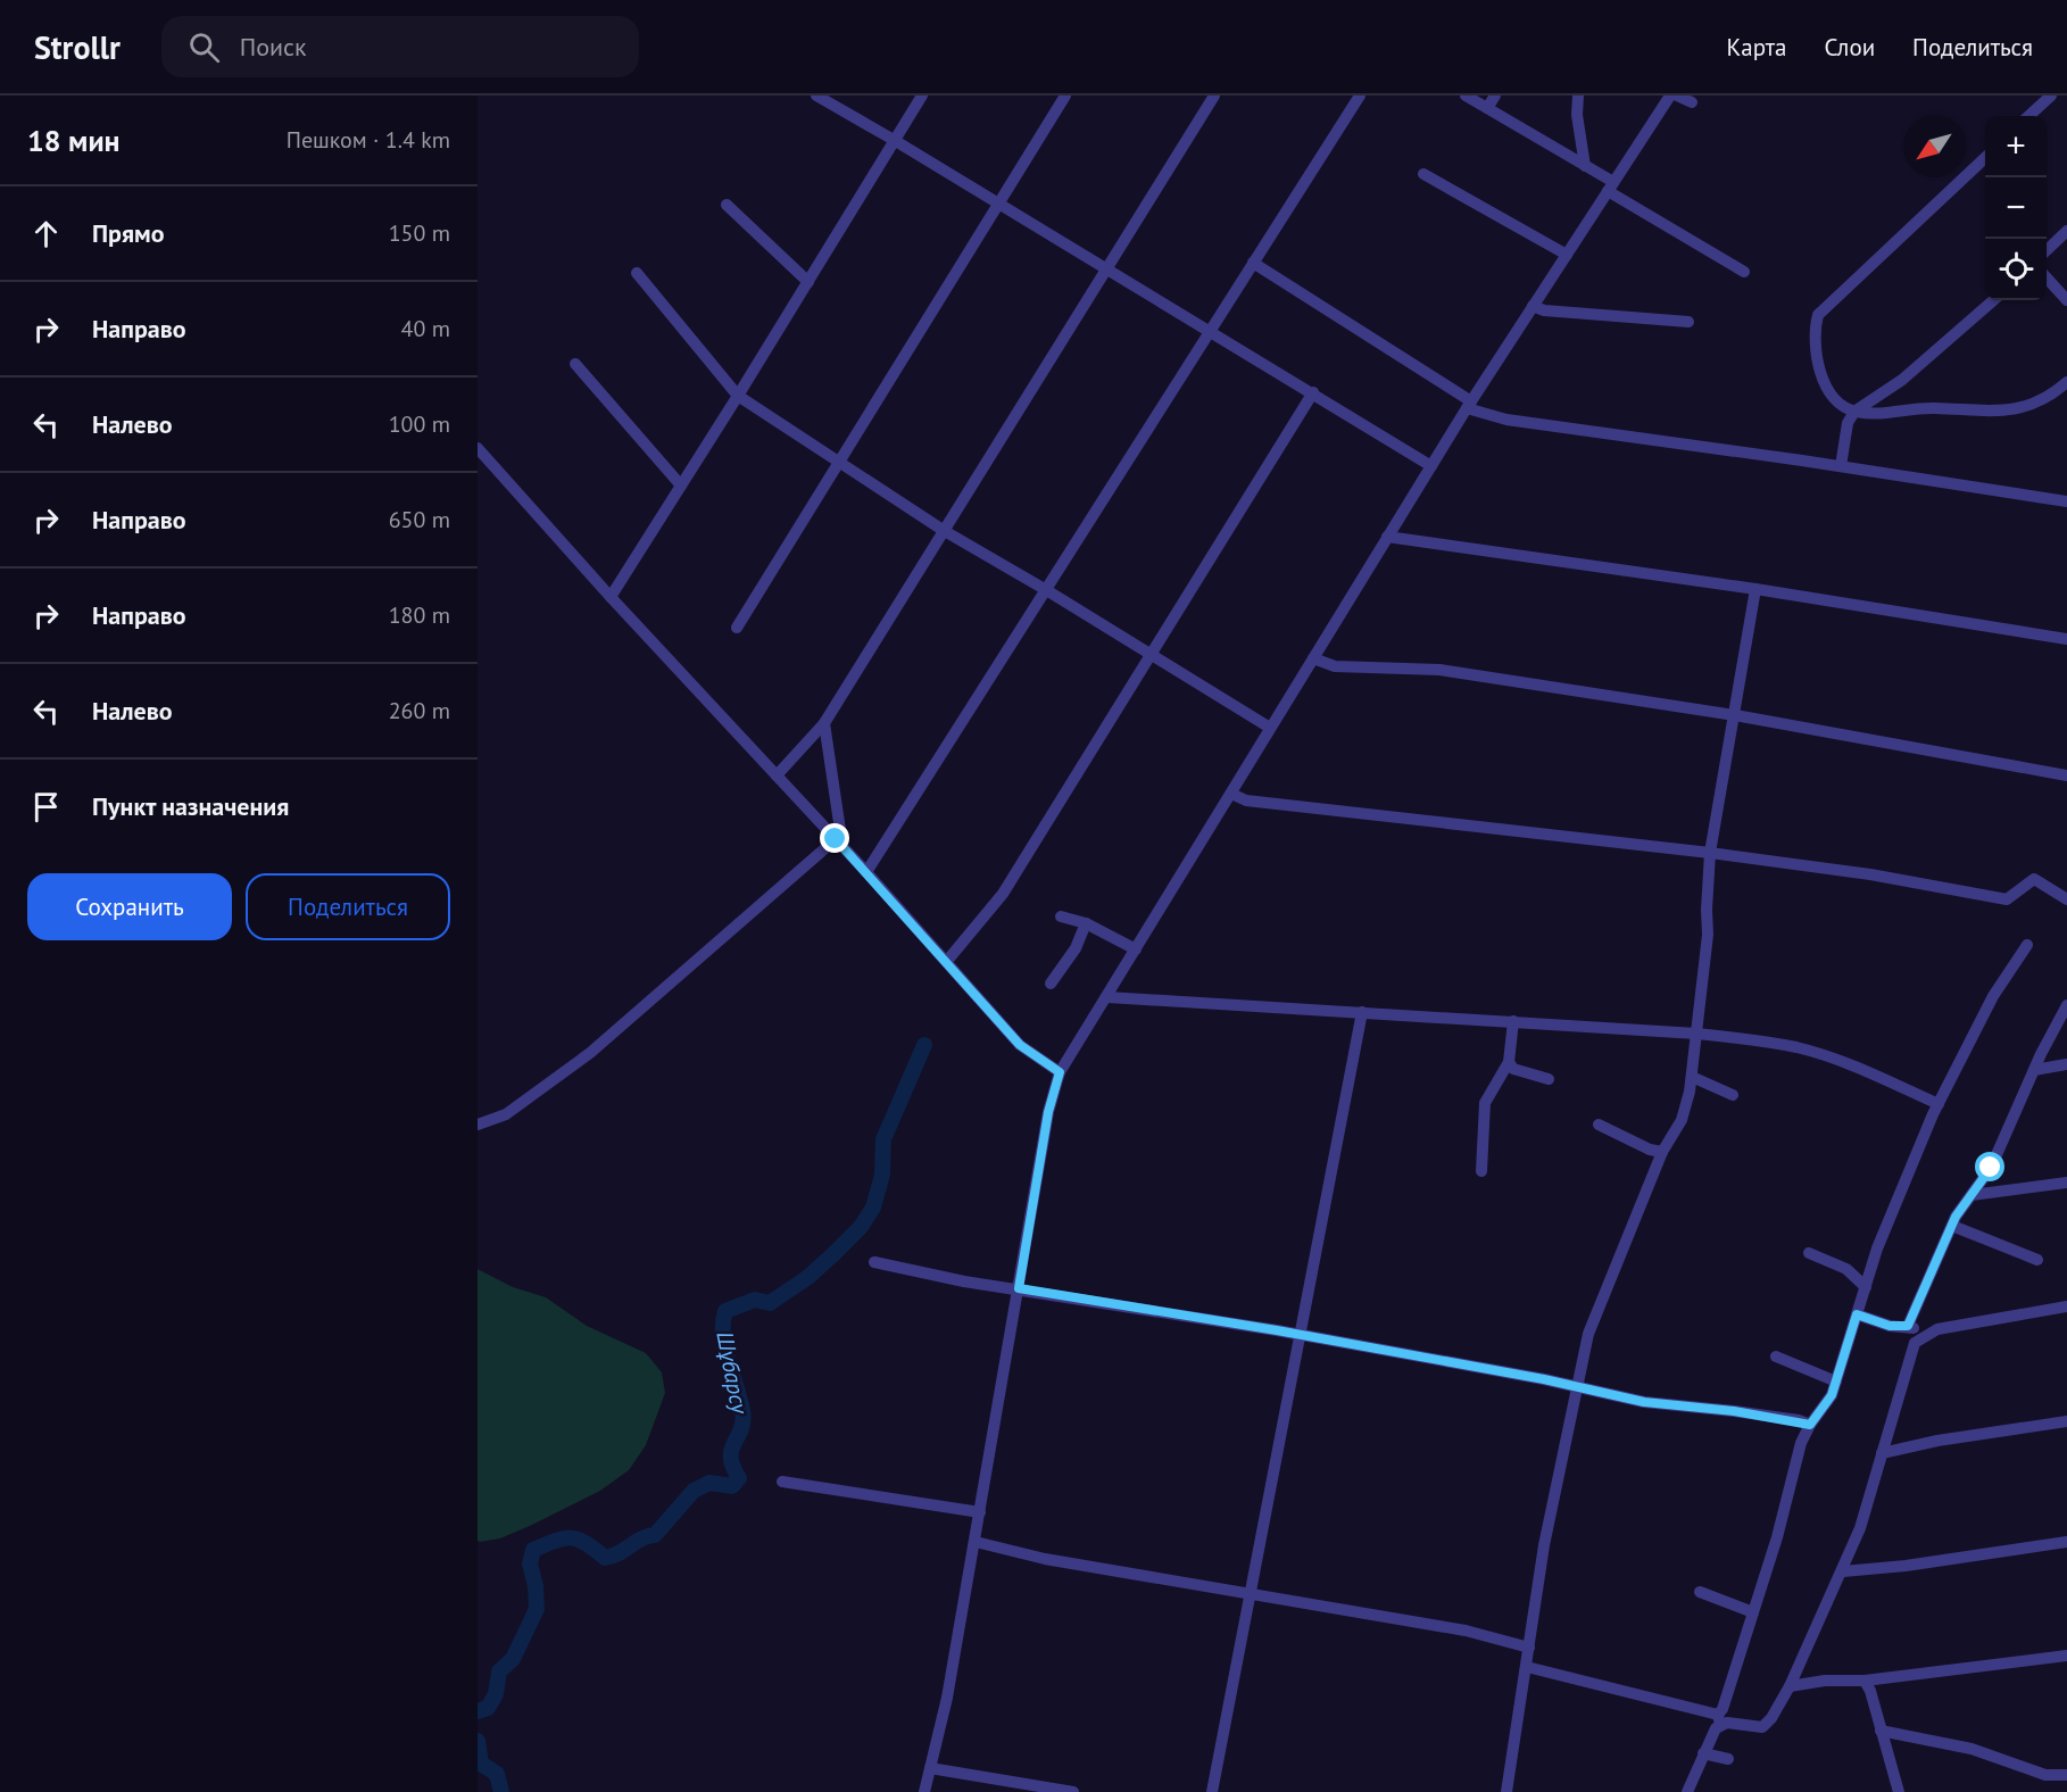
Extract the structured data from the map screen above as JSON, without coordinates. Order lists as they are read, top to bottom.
{
  "water": ["Шұбарсу"],
  "north": "bottom left",
  "page": {
    "header": "Strollr",
    "search": "Поиск",
    "nav": ["Карта", "Слои", "Поделиться"],
    "heading": ["18 мин", "Пешком · 1.4 km"],
    "map_buttons": ["+", "−"],
    "list": [
      ["Прямо", "150 m"],
      ["Направо", "40 m"],
      ["Налево", "100 m"],
      ["Направо", "650 m"],
      ["Направо", "180 m"],
      ["Налево", "260 m"],
      "Пункт назначения"
    ],
    "buttons": ["Сохранить", "Поделиться"]
  }
}
